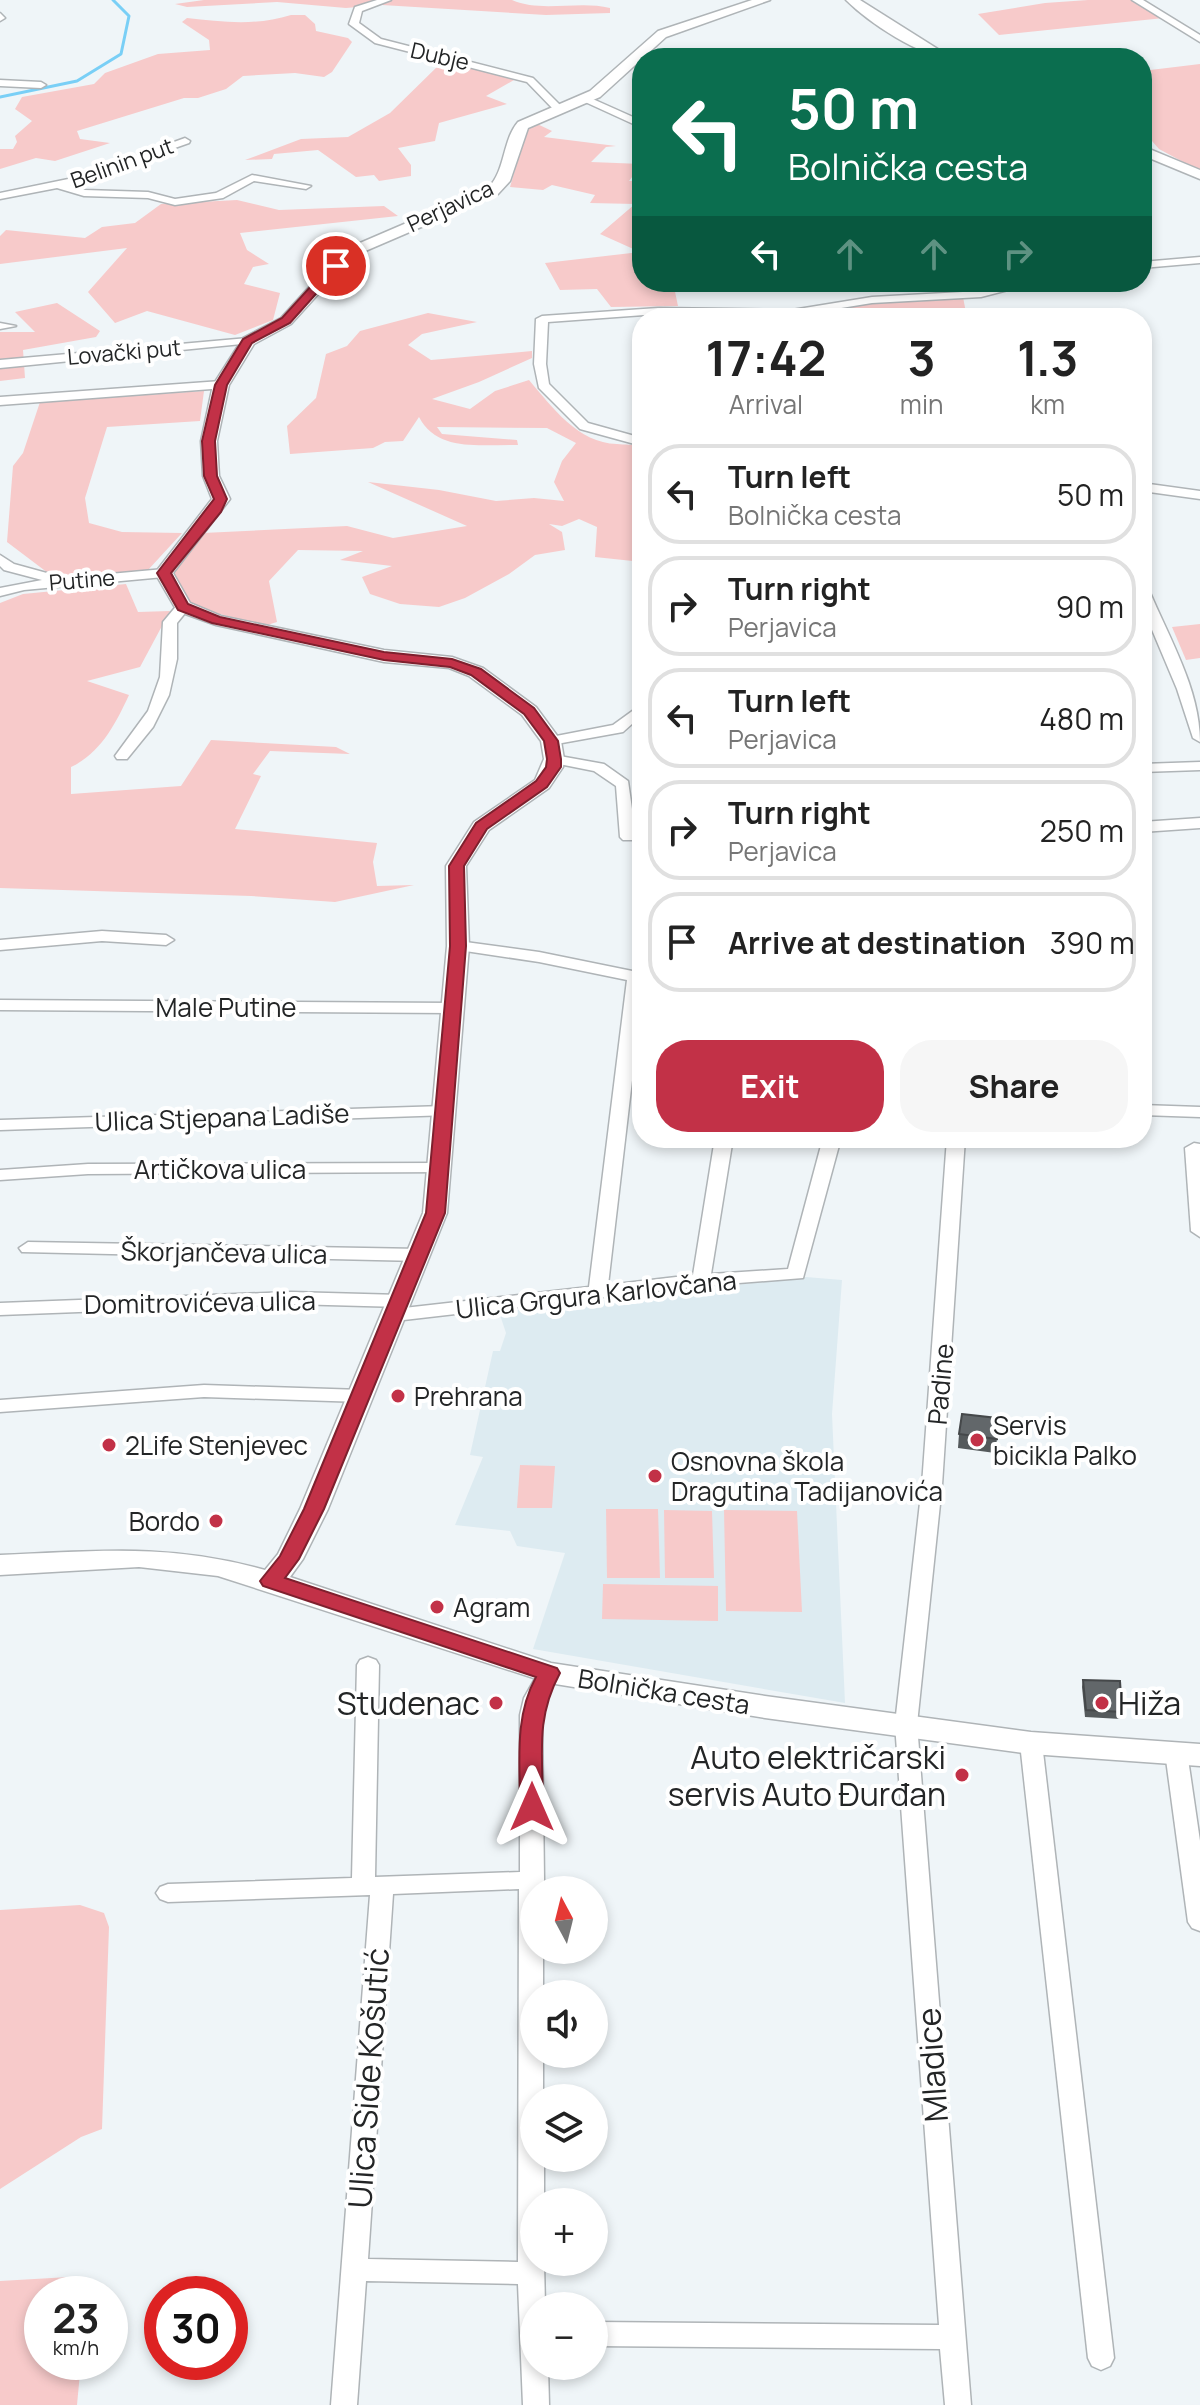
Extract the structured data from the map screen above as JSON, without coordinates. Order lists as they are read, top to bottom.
{
  "streets": {
    "street": [
      "Dubje",
      "Belinin put",
      "Perjavica",
      "Lovački put",
      "Putine",
      "Male Putine",
      "Ulica Stjepana Ladiše",
      "Artičkova ulica",
      "Škorjančeva ulica",
      "Ulica Grgura Karlovčana",
      "Domitrovićeva ulica",
      "Padine",
      "Bolnička cesta",
      "Mladice",
      "Ulica Side Košutić"
    ]
  },
  "crossings": [
    ["Dubje", "Perjavica"],
    ["Perjavica", "Lovački put"],
    ["Ulica Grgura Karlovčana", "Domitrovićeva ulica"],
    ["Padine", "Bolnička cesta"],
    ["Padine", "Mladice"],
    ["Bolnička cesta", "Mladice"]
  ],
  "places": [
    "Prehrana",
    "Servis bicikla Palko",
    "2Life Stenjevec",
    "Osnovna škola Dragutina Tadijanovića",
    "Bordo",
    "Agram",
    "Studenac",
    "Hiža",
    "Auto električarski servis Auto Đurđan"
  ],
  "north": "top",
  "page": {
    "turn": ["50 m", "Bolnička cesta"],
    "eta": [
      "17:42",
      "Arrival",
      "3",
      "min",
      "1.3",
      "km"
    ],
    "list": [
      {
        "name": "Turn left",
        "note": "Bolnička cesta",
        "value": "50 m"
      },
      {
        "name": "Turn right",
        "note": "Perjavica",
        "value": "90 m"
      },
      {
        "name": "Turn left",
        "note": "Perjavica",
        "value": "480 m"
      },
      {
        "name": "Turn right",
        "note": "Perjavica",
        "value": "250 m"
      },
      {
        "name": "Arrive at destination",
        "value": "390 m"
      }
    ],
    "buttons": ["Exit", "Share"],
    "map_buttons": ["+", "−"],
    "speed": "23 km/h",
    "limit": "30"
  }
}
